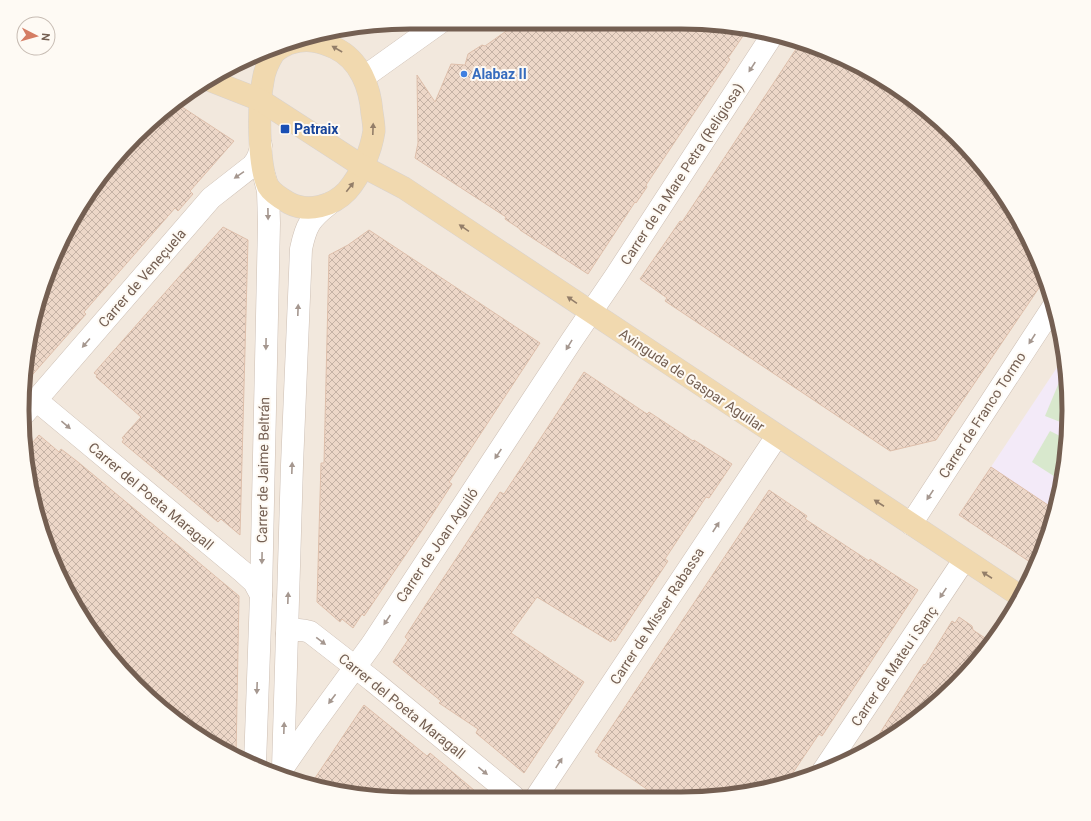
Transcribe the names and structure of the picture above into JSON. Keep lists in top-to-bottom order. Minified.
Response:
{"streets":{"main road":["Avinguda de Gaspar Aguilar"],"street":["Carrer de la Mare Petra (Religiosa)","Carrer de Veneçuela","Carrer de Franco Tormo","Carrer de Jaime Beltrán","Carrer del Poeta Maragall","Carrer de Joan Aguiló","Carrer de Misser Rabassa","Carrer de Mateu i Sanç"]},"crossings":[["Carrer de la Mare Petra (Religiosa)","Avinguda de Gaspar Aguilar"],["Carrer de la Mare Petra (Religiosa)","Carrer de Joan Aguiló"],["Carrer de Veneçuela","Carrer del Poeta Maragall"],["Avinguda de Gaspar Aguilar","Carrer de Franco Tormo"],["Avinguda de Gaspar Aguilar","Carrer de Joan Aguiló"],["Avinguda de Gaspar Aguilar","Carrer de Misser Rabassa"],["Avinguda de Gaspar Aguilar","Carrer de Mateu i Sanç"],["Carrer de Jaime Beltrán","Carrer del Poeta Maragall"],["Carrer del Poeta Maragall","Carrer de Joan Aguiló"]],"one_way":["Carrer de la Mare Petra (Religiosa)","Carrer de Veneçuela","Avinguda de Gaspar Aguilar","Carrer de Franco Tormo","Carrer del Poeta Maragall","Carrer de Joan Aguiló","Carrer de Misser Rabassa","Carrer de Mateu i Sanç"],"places":{"other":["Alabaz II"],"transit":["Patraix"]},"north":"right"}
